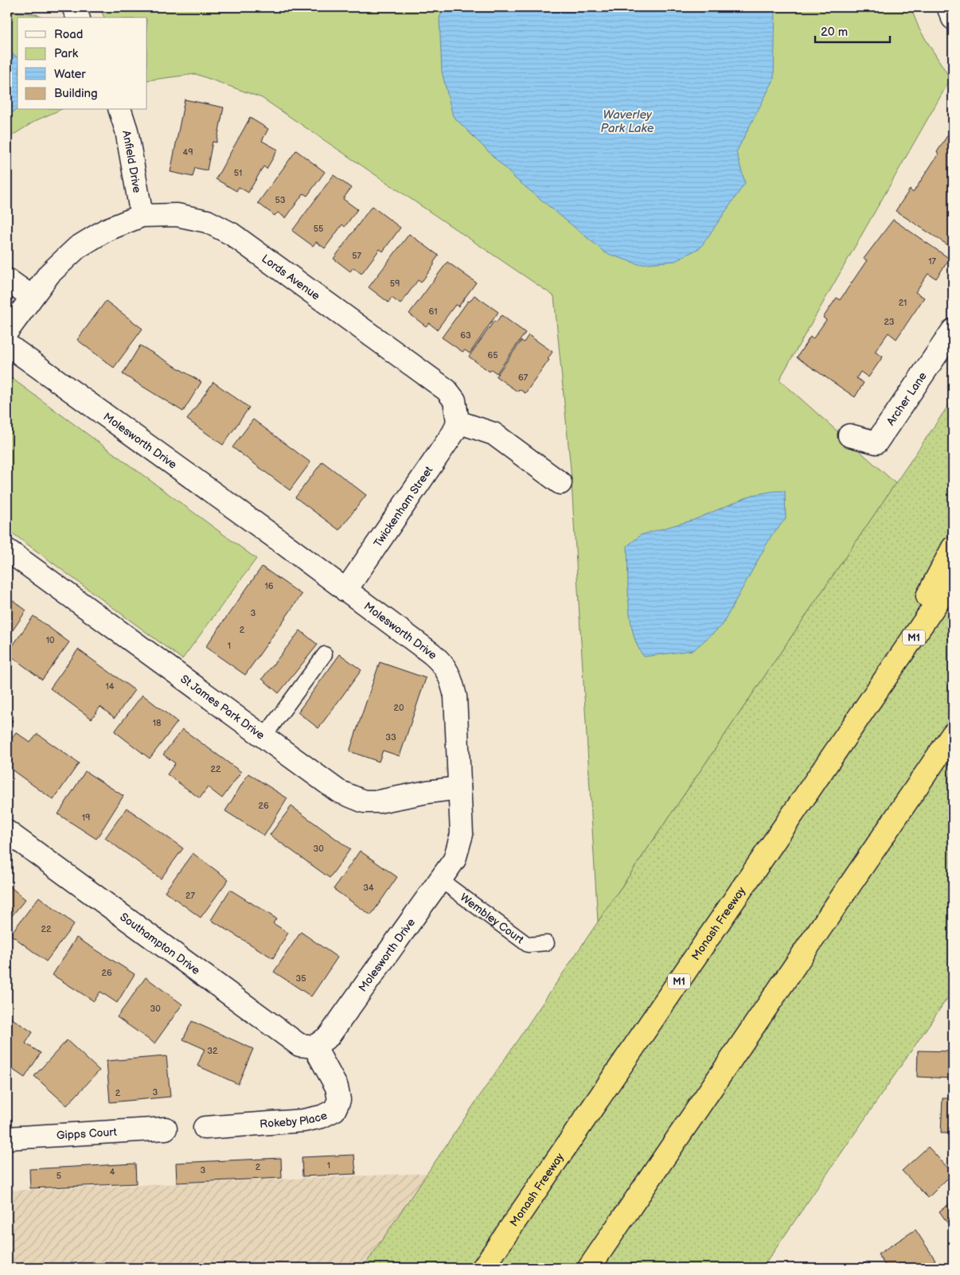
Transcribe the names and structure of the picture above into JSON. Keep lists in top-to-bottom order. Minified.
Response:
{"streets":{"highway":["M1","Monash Freeway"],"street":["Anfield Drive","Lords Avenue","Archer Lane","Molesworth Drive","Twickenham Street","St James Park Drive","Southampton Drive","Rokeby Place","Gipps Court"],"lane":["Wembley Court"]},"crossings":[["Anfield Drive","Lords Avenue"],["Lords Avenue","Twickenham Street"],["Molesworth Drive","Twickenham Street"],["Molesworth Drive","St James Park Drive"],["Molesworth Drive","Wembley Court"],["Molesworth Drive","Southampton Drive"],["Molesworth Drive","Rokeby Place"],["Southampton Drive","Rokeby Place"]],"water":["Waverley Park Lake"],"house_numbers":["49","51","53","55","57","17","59","21","61","23","63","65","67","16","3","2","10","1","14","20","18","33","22","26","19","30","34","27","22","26","35","30","32","3","2","1","2","3","4","5"],"legend":["Road","Park","Water","Building"],"scale_bar":"20 m"}
